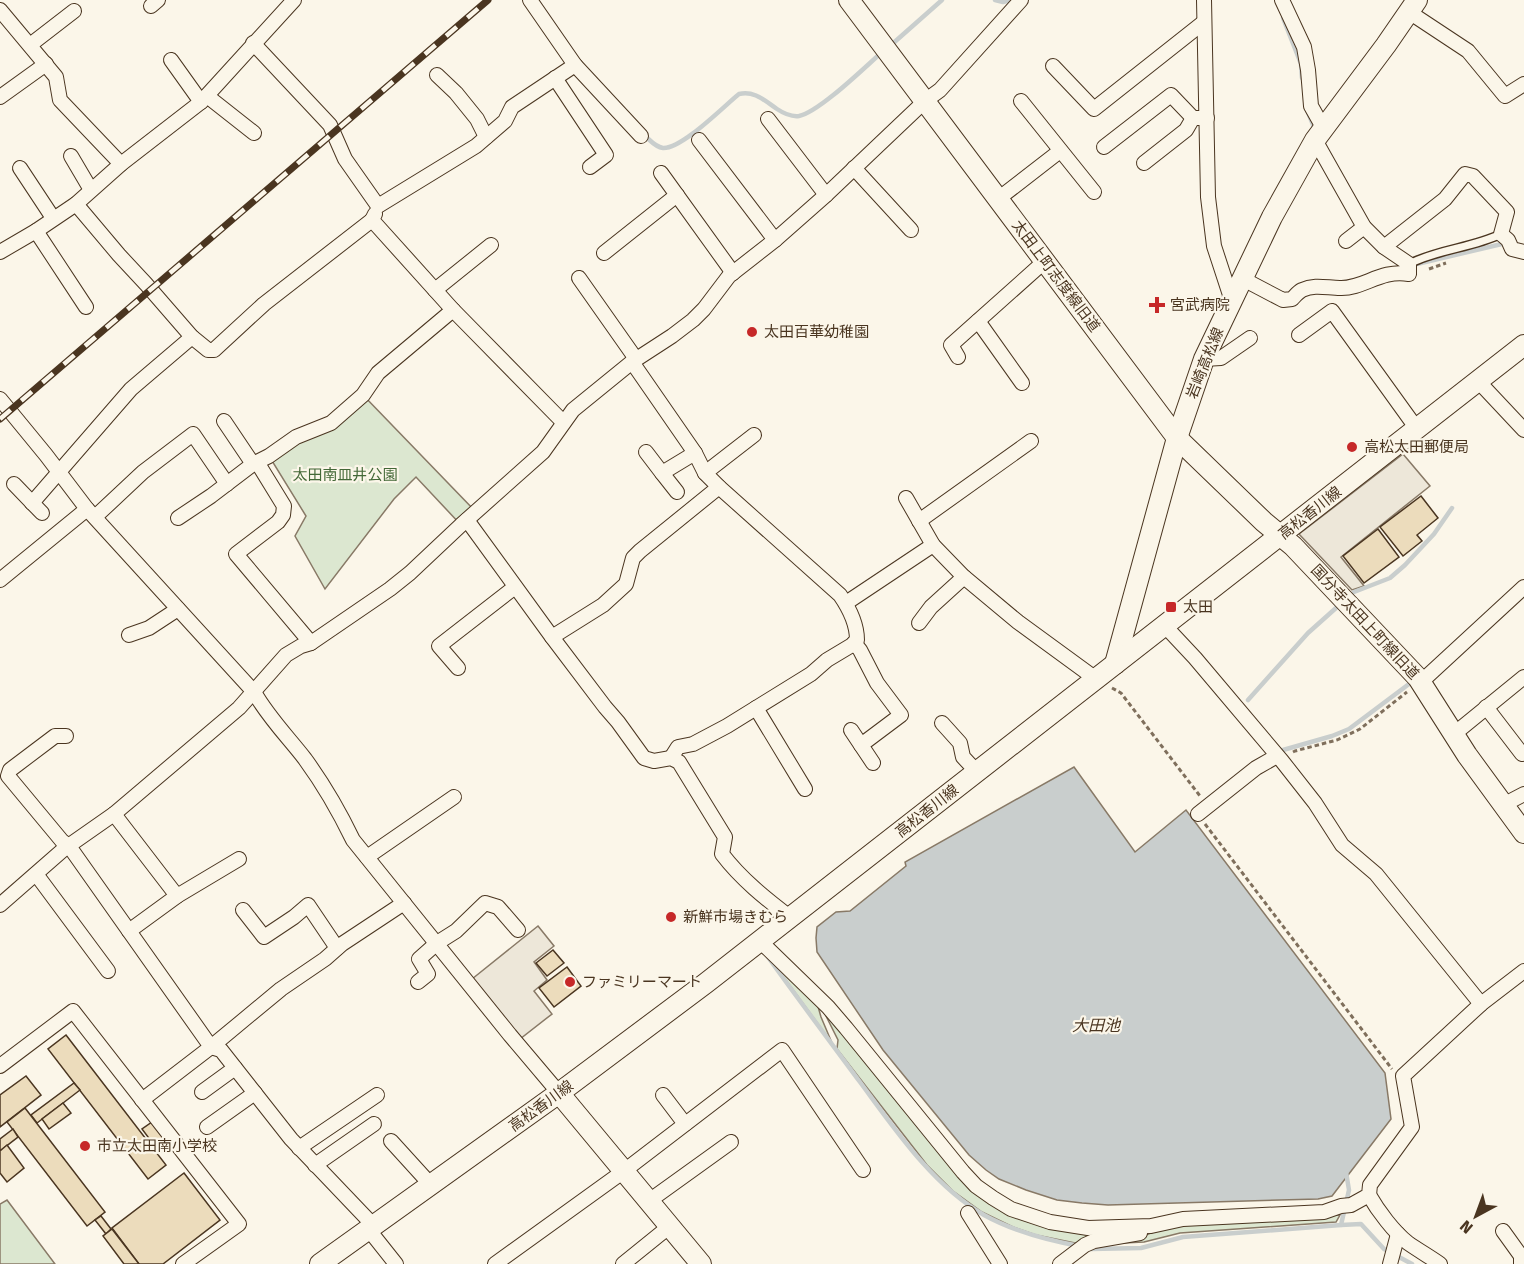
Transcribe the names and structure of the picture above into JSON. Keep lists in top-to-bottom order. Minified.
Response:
{"streets":{"main road":["太田上町志度線旧道","岩崎高松線","高松香川線","国分寺太田上町線旧道"]},"crossings":[["太田上町志度線旧道","岩崎高松線"],["太田上町志度線旧道","高松香川線"],["太田上町志度線旧道","国分寺太田上町線旧道"],["岩崎高松線","高松香川線"],["高松香川線","国分寺太田上町線旧道"]],"water":["大田池"],"parks":["太田南皿井公園"],"places":{"health":["宮武病院"],"other":["太田百華幼稚園","高松太田郵便局","新鮮市場きむら","ファミリーマート","市立太田南小学校"],"transit":["太田"]},"north":"bottom left"}
